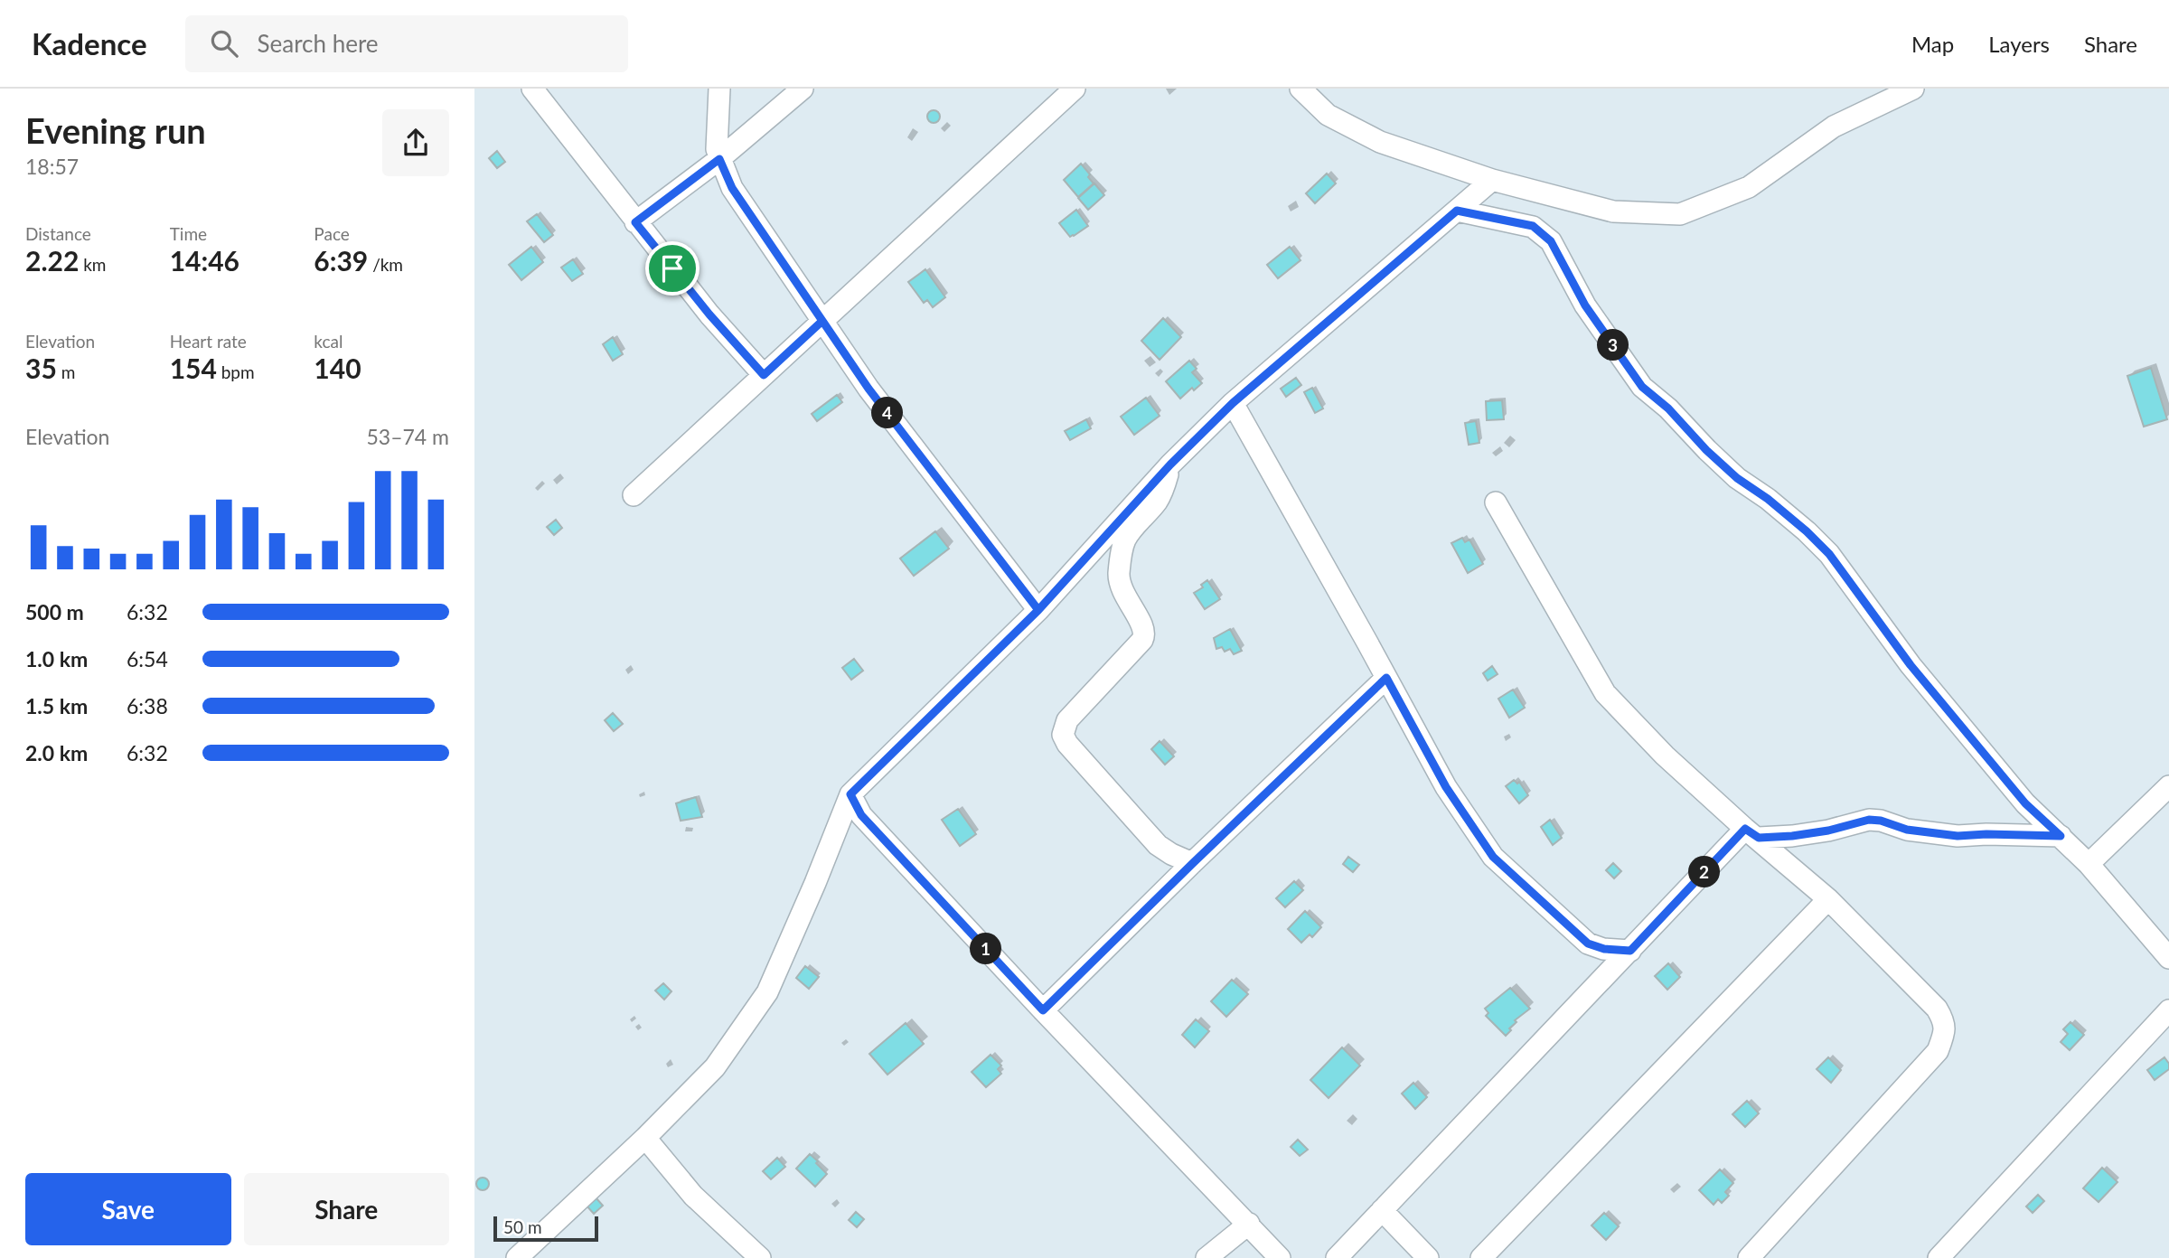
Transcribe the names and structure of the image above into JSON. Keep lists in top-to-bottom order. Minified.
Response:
{"scale_bar":"50 m","page":{"header":"Kadence","search":"Search here","nav":["Map","Layers","Share"],"heading":["Evening run","18:57"],"stats":[["Distance","2.22 km"],["Time","14:46"],["Pace","6:39 /km"],["Elevation","35 m"],["Heart rate","154 bpm"],["kcal","140"]],"pins":["3","4","2","1"],"chart":["Elevation","53–74 m"],"list":[{"name":"500 m","note":"6:32"},{"name":"1.0 km","note":"6:54"},{"name":"1.5 km","note":"6:38"},{"name":"2.0 km","note":"6:32"}],"buttons":["Save","Share"],"scale":"50 m"}}
